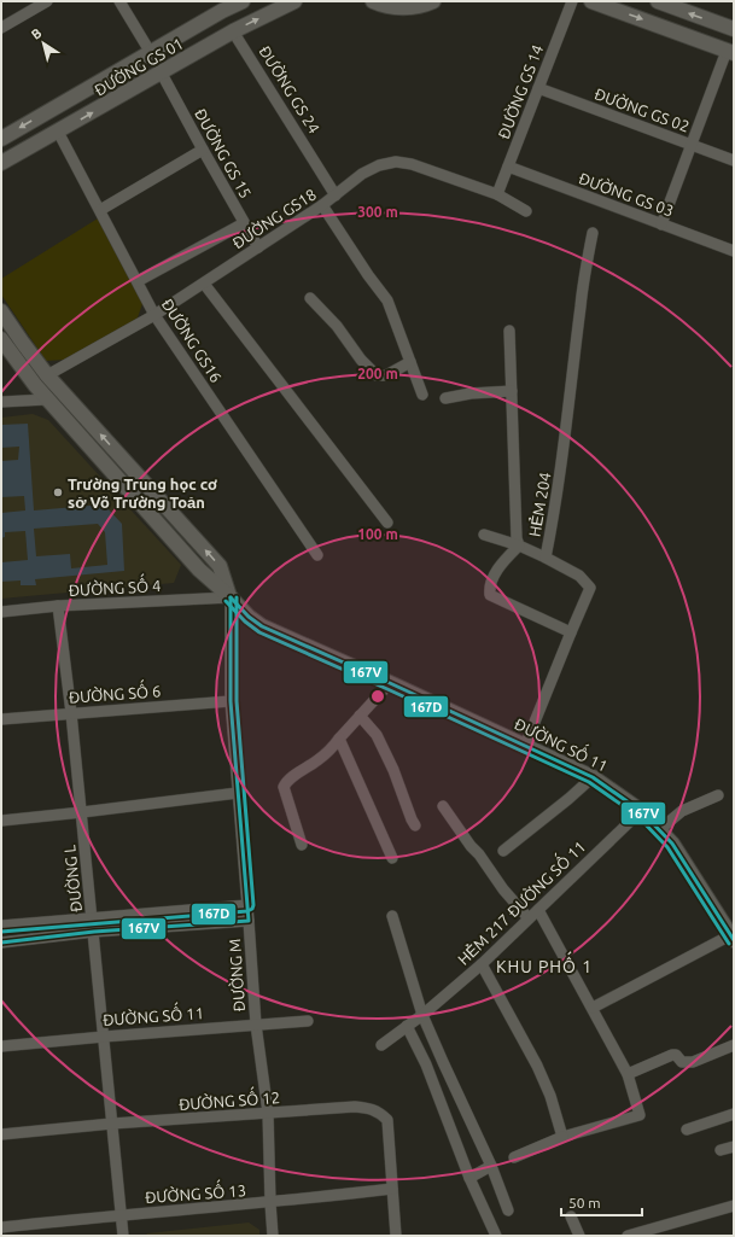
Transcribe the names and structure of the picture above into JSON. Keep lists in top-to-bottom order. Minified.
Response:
{"streets":{"main road":["ĐƯỜNG GS 01","ĐƯỜNG GS 24","ĐƯỜNG SỐ 11"],"street":["ĐƯỜNG GS 14","ĐƯỜNG GS 02","ĐƯỜNG GS 15","ĐƯỜNG GS 03","ĐƯỜNG GS18","ĐƯỜNG GS16","HẺM 204","ĐƯỜNG SỐ 4","ĐƯỜNG SỐ 6","ĐƯỜNG L","HẺM 217 ĐƯỜNG SỐ 11","ĐƯỜNG M","ĐƯỜNG SỐ 12","ĐƯỜNG SỐ 13"]},"crossings":[["ĐƯỜNG GS 01","ĐƯỜNG GS 24"],["ĐƯỜNG GS 01","ĐƯỜNG GS 15"],["ĐƯỜNG GS 01","ĐƯỜNG GS16"],["ĐƯỜNG GS 24","ĐƯỜNG GS18"],["ĐƯỜNG GS 14","ĐƯỜNG GS 02"],["ĐƯỜNG GS 14","ĐƯỜNG GS 03"],["ĐƯỜNG GS 14","ĐƯỜNG GS18"],["ĐƯỜNG GS 15","ĐƯỜNG GS18"],["ĐƯỜNG GS18","ĐƯỜNG GS16"],["HẺM 204","ĐƯỜNG SỐ 11"],["ĐƯỜNG SỐ 4","ĐƯỜNG SỐ 11"],["ĐƯỜNG SỐ 4","ĐƯỜNG L"],["ĐƯỜNG SỐ 4","ĐƯỜNG M"],["ĐƯỜNG SỐ 6","ĐƯỜNG L"],["ĐƯỜNG SỐ 6","ĐƯỜNG M"],["ĐƯỜNG SỐ 11","ĐƯỜNG L"],["ĐƯỜNG SỐ 11","HẺM 217 ĐƯỜNG SỐ 11"],["ĐƯỜNG SỐ 11","ĐƯỜNG M"],["ĐƯỜNG L","ĐƯỜNG SỐ 12"],["ĐƯỜNG L","ĐƯỜNG SỐ 13"],["ĐƯỜNG M","ĐƯỜNG SỐ 12"],["ĐƯỜNG M","ĐƯỜNG SỐ 13"],["ĐƯỜNG SỐ 12","ĐƯỜNG SỐ 13"]],"districts":["KHU PHỐ 1"],"places":["Trường Trung học cơ sở Võ Trường Toản"],"lines":["transit line 167V","transit line 167D"],"scale_bar":"50 m","north":"top left","rings":["300 m","200 m","100 m"]}
